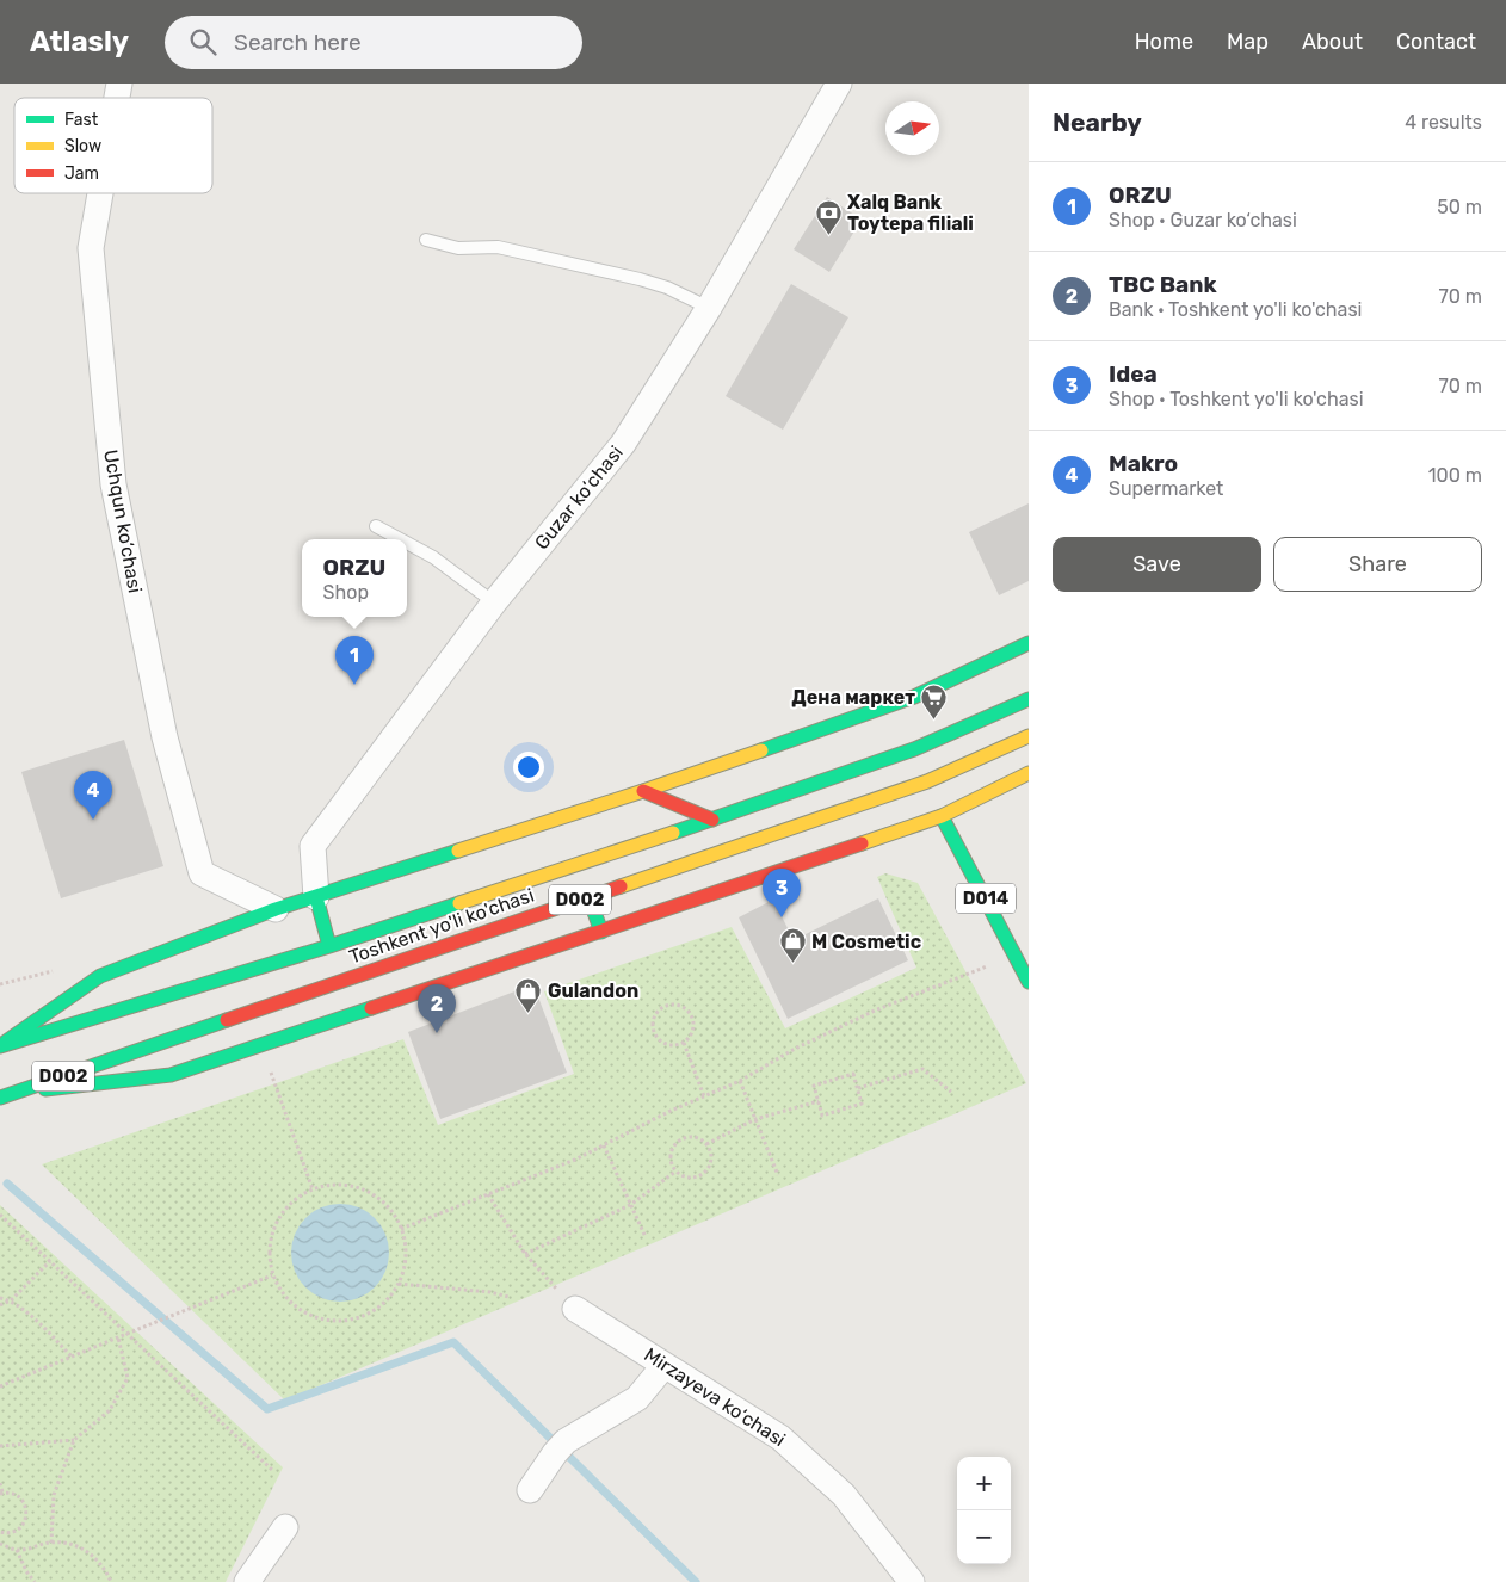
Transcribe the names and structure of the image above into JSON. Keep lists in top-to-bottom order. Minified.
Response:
{"streets":{"main road":["D014","D002","Toshkent yo'li ko'chasi"],"street":["Guzar ko‘chasi","Uchqun ko‘chasi","Mirzayeva ko‘chasi"]},"places":{"bank":["Xalq Bank Toytepa filiali"],"supermarket":["Дена маркет"],"shop":["M Cosmetic","Gulandon"]},"legend":["Fast","Slow","Jam"],"north":"right","page":{"header":"Atlasly","search":"Search here","nav":["Home","Map","About","Contact"],"heading":["Nearby","4 results"],"list":[{"mark":"1","name":"ORZU","note":"Shop · Guzar ko‘chasi","value":"50 m"},{"mark":"2","name":"TBC Bank","note":"Bank · Toshkent yo'li ko'chasi","value":"70 m"},{"mark":"3","name":"Idea","note":"Shop · Toshkent yo'li ko'chasi","value":"70 m"},{"mark":"4","name":"Makro","note":"Supermarket","value":"100 m"}],"buttons":["Save","Share"],"popup":["ORZU","Shop"],"pins":["1","4","3","2"],"map_buttons":["+","−"]}}
